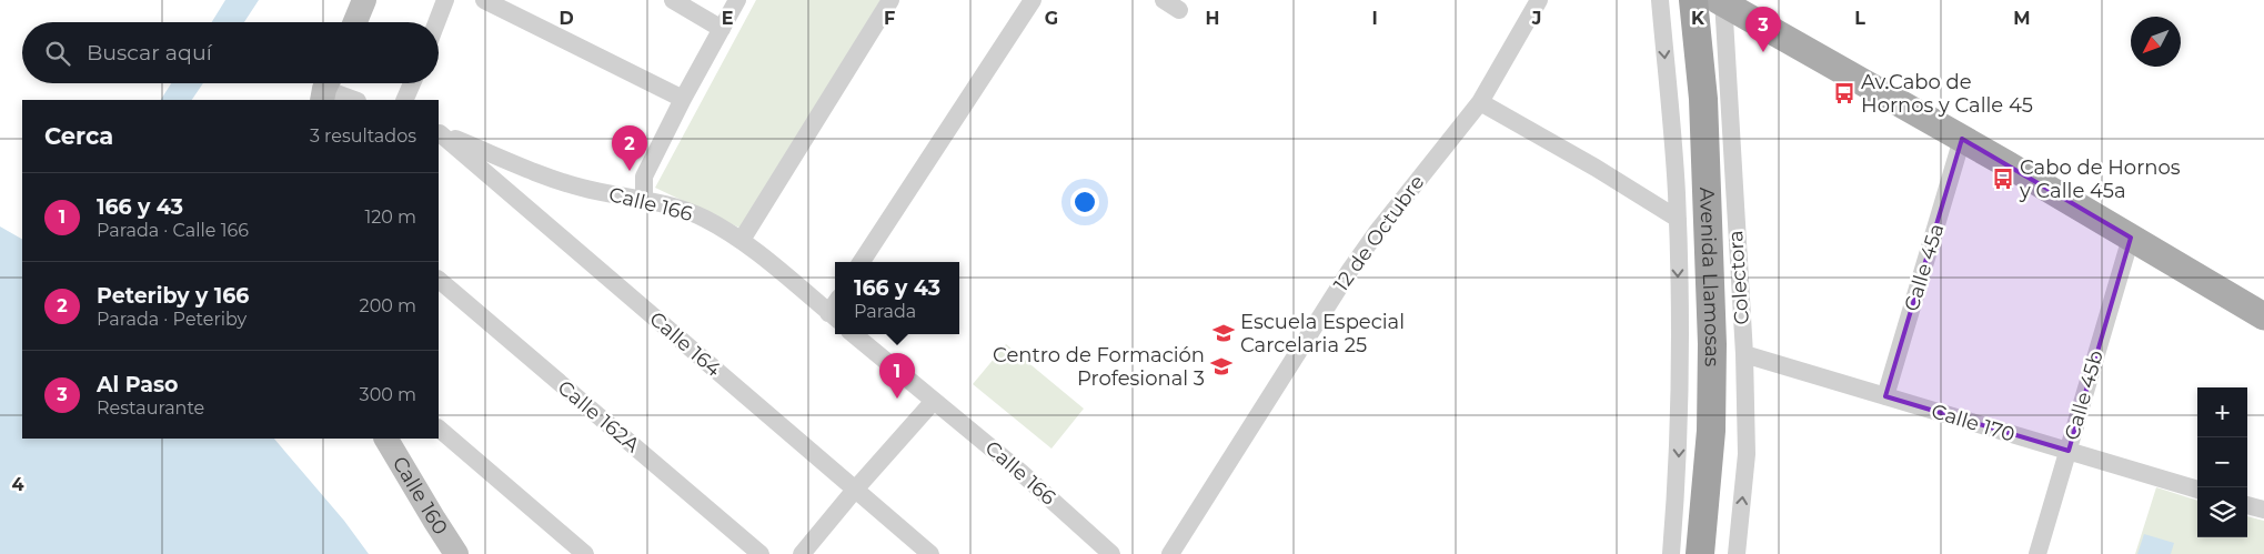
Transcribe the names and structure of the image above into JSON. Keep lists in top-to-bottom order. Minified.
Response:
{"streets":{"highway":["Avenida Llamosas"],"main road":["Calle 160"],"street":["Calle 166","12 de Octubre","Calle 45a","Colectora","Calle 164","Calle 45b","Calle 162A","Calle 170"]},"crossings":[["Calle 166","Calle 164"],["Calle 45a","Calle 170"],["Avenida Llamosas","Colectora"],["Colectora","Calle 170"],["Calle 45b","Calle 170"]],"places":{"bus stop":["Av.Cabo de Hornos y Calle 45","Cabo de Hornos y Calle 45a"],"school or university":["Escuela Especial Carcelaria 25","Centro de Formación Profesional 3"]},"north":"bottom left","page":{"pins":["3","2","1"],"search":"Buscar aquí","heading":["Cerca","3 resultados"],"list":[{"mark":"1","name":"166 y 43","note":"Parada · Calle 166","value":"120 m"},{"mark":"2","name":"Peteriby y 166","note":"Parada · Peteriby","value":"200 m"},{"mark":"3","name":"Al Paso","note":"Restaurante","value":"300 m"}],"popup":["166 y 43","Parada"],"map_buttons":["+","−"]},"grid":{"columns":["D","E","F","G","H","I","J","K","L","M"],"rows":["4"]}}
